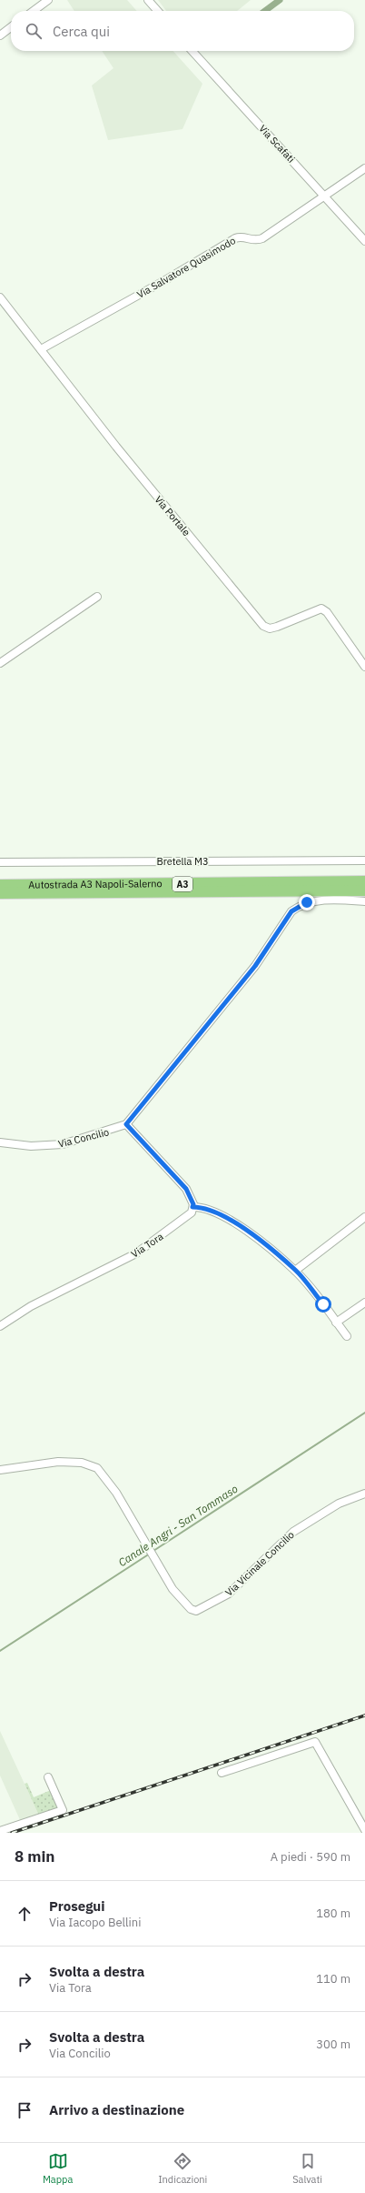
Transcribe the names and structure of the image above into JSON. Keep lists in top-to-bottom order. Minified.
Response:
{"streets":{"highway":["Autostrada A3 Napoli-Salerno","A3"],"street":["Via Scafati","Via Salvatore Quasimodo","Via Portale","Bretella M3","Via Concilio","Via Tora","Via Vicinale Concilio"]},"crossings":[["Via Scafati","Via Salvatore Quasimodo"],["Via Salvatore Quasimodo","Via Portale"],["Autostrada A3 Napoli-Salerno","A3"]],"water":["Canale Angri - San Tommaso"],"page":{"search":"Cerca qui","heading":["8 min","A piedi · 590 m"],"list":[["Prosegui","Via Iacopo Bellini","180 m"],["Svolta a destra","Via Tora","110 m"],["Svolta a destra","Via Concilio","300 m"],"Arrivo a destinazione"],"nav":["Mappa","Indicazioni","Salvati"]}}
